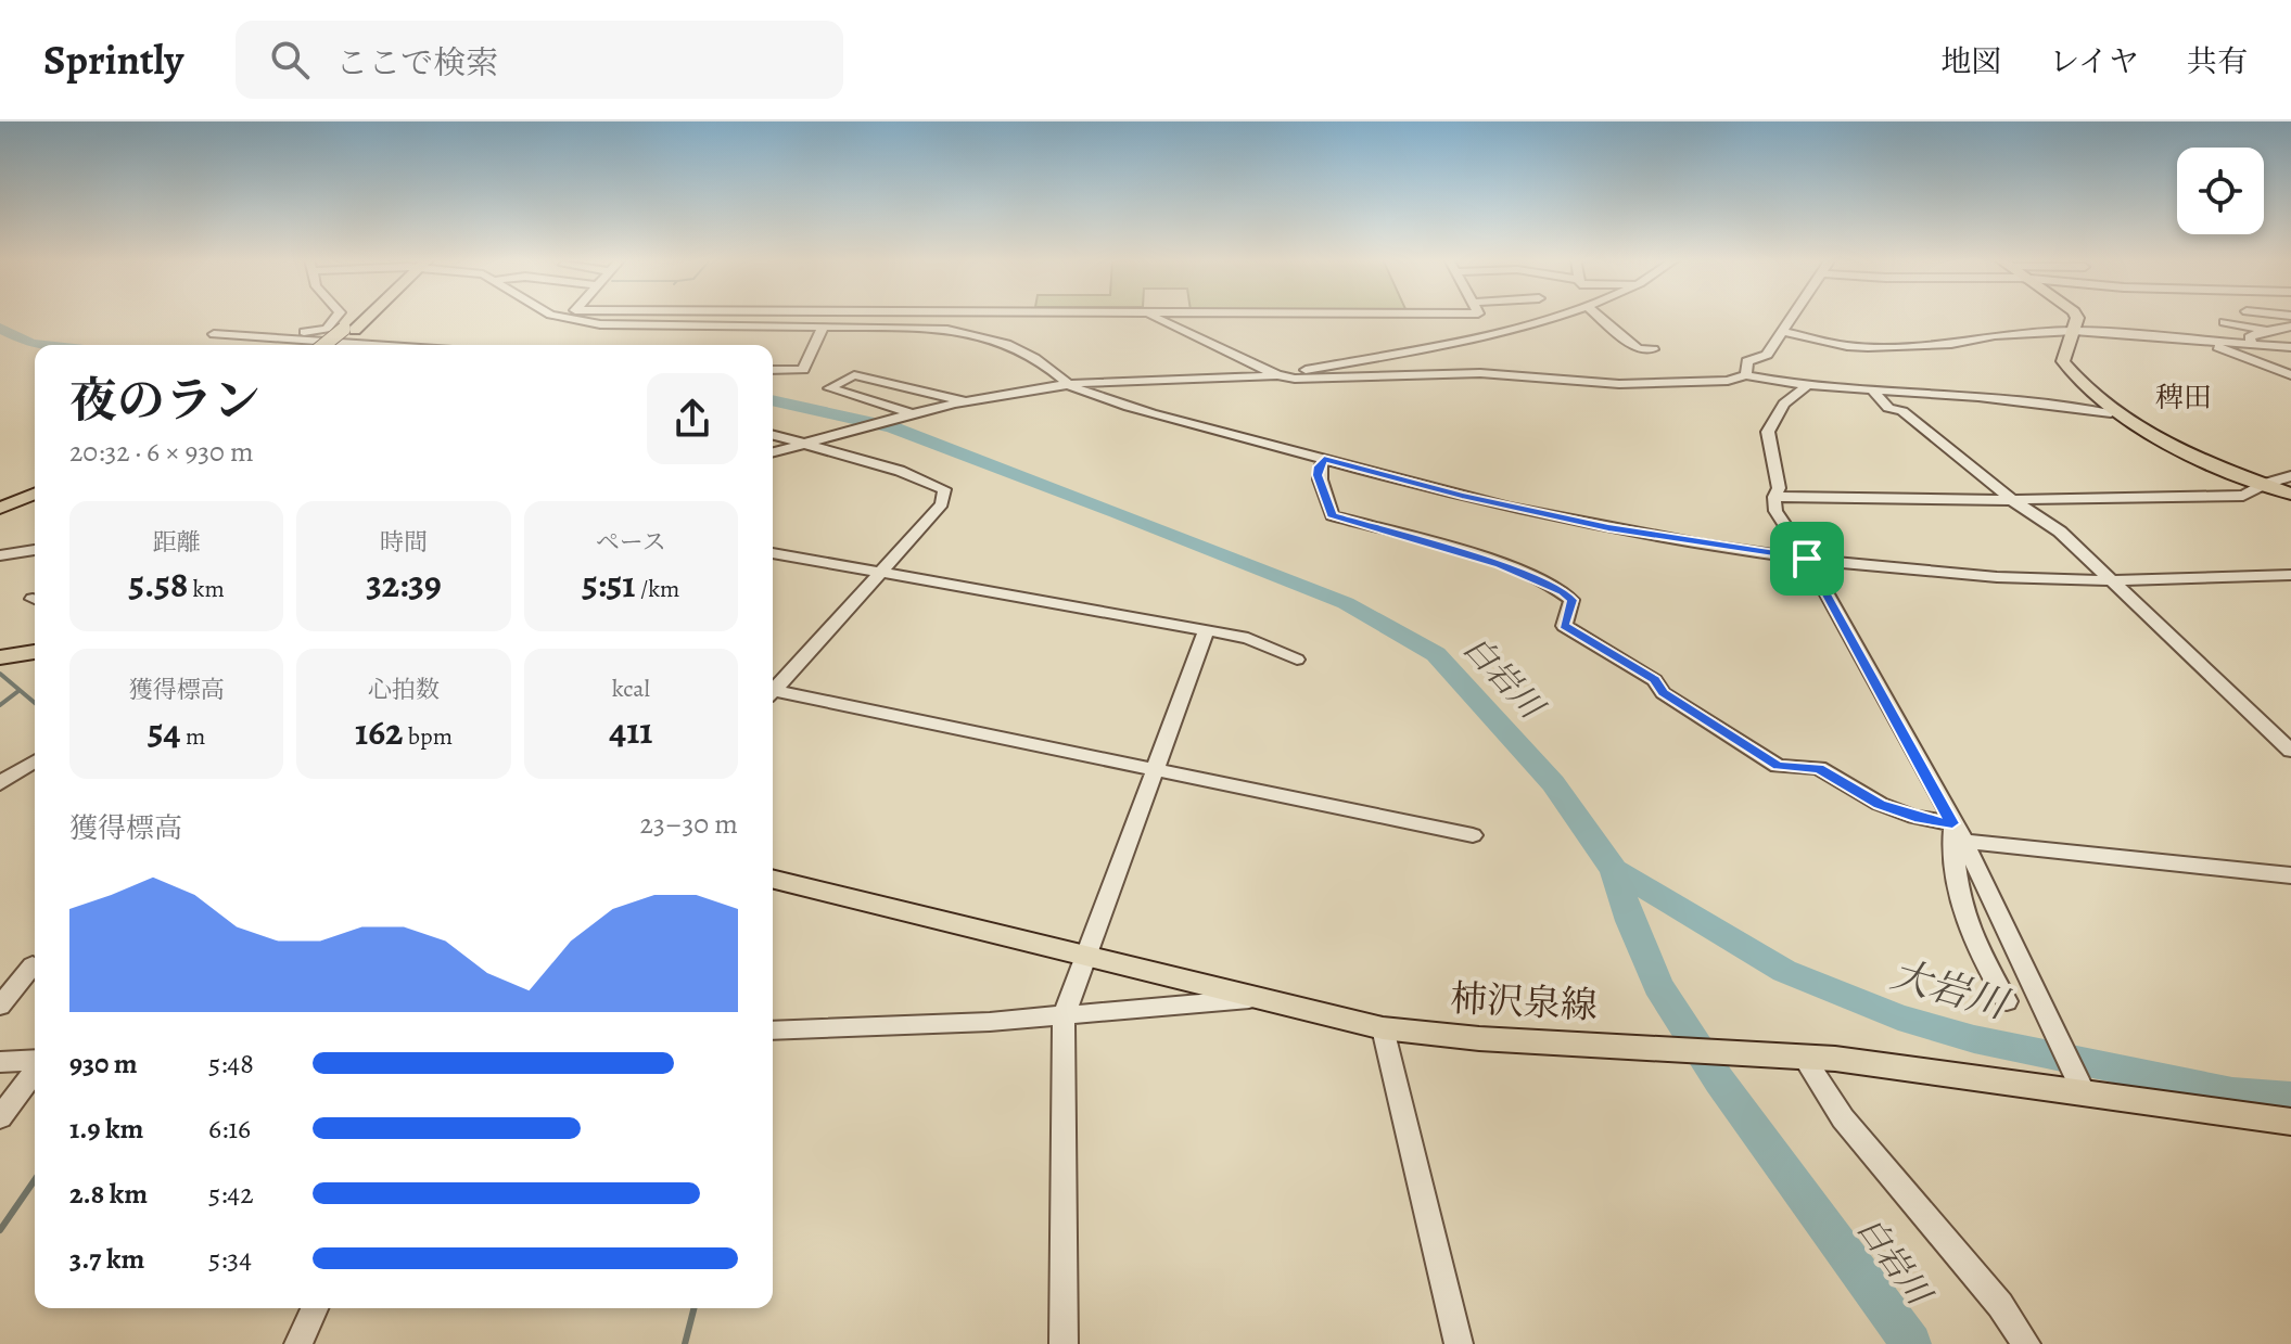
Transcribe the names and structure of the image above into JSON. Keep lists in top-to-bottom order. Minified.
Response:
{"streets":{"main road":["柿沢泉線"]},"districts":["稗田"],"water":["白岩川","大岩川"],"page":{"header":"Sprintly","search":"ここで検索","nav":["地図","レイヤ","共有"],"heading":["夜のラン","20:32 · 6 × 930 m"],"stats":[["距離","5.58 km"],["時間","32:39"],["ペース","5:51 /km"],["獲得標高","54 m"],["心拍数","162 bpm"],["kcal","411"]],"chart":["獲得標高","23–30 m"],"list":[{"name":"930 m","note":"5:48"},{"name":"1.9 km","note":"6:16"},{"name":"2.8 km","note":"5:42"},{"name":"3.7 km","note":"5:34"}]}}
